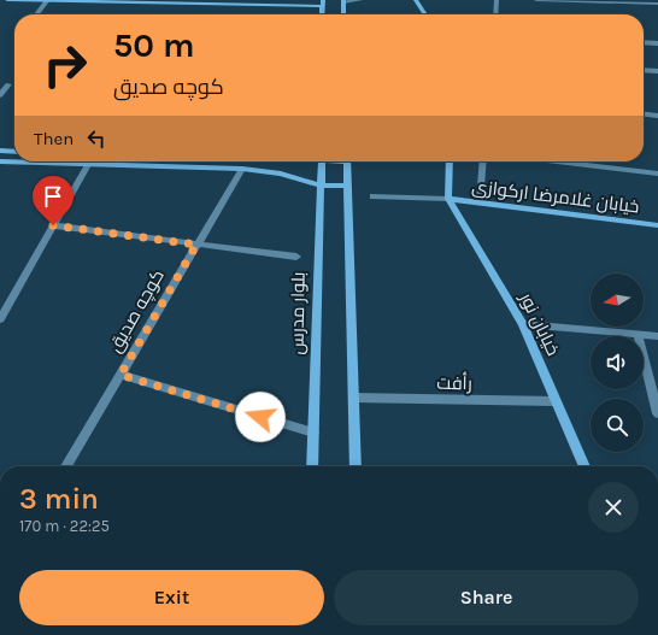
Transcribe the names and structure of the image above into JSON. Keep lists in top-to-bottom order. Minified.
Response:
{"streets":{"street":["خیابان غلامرضا ارکوازی","کوچه صدیق","بلوار مدرس","خیابان نور","رأفت"]},"crossings":[["خیابان غلامرضا ارکوازی","خیابان نور"],["خیابان نور","رأفت"]],"north":"left","page":{"turn":["50 m","کوچه صدیق"],"then":"Then","heading":["3 min","170 m · 22:25"],"buttons":["Exit","Share"]}}
